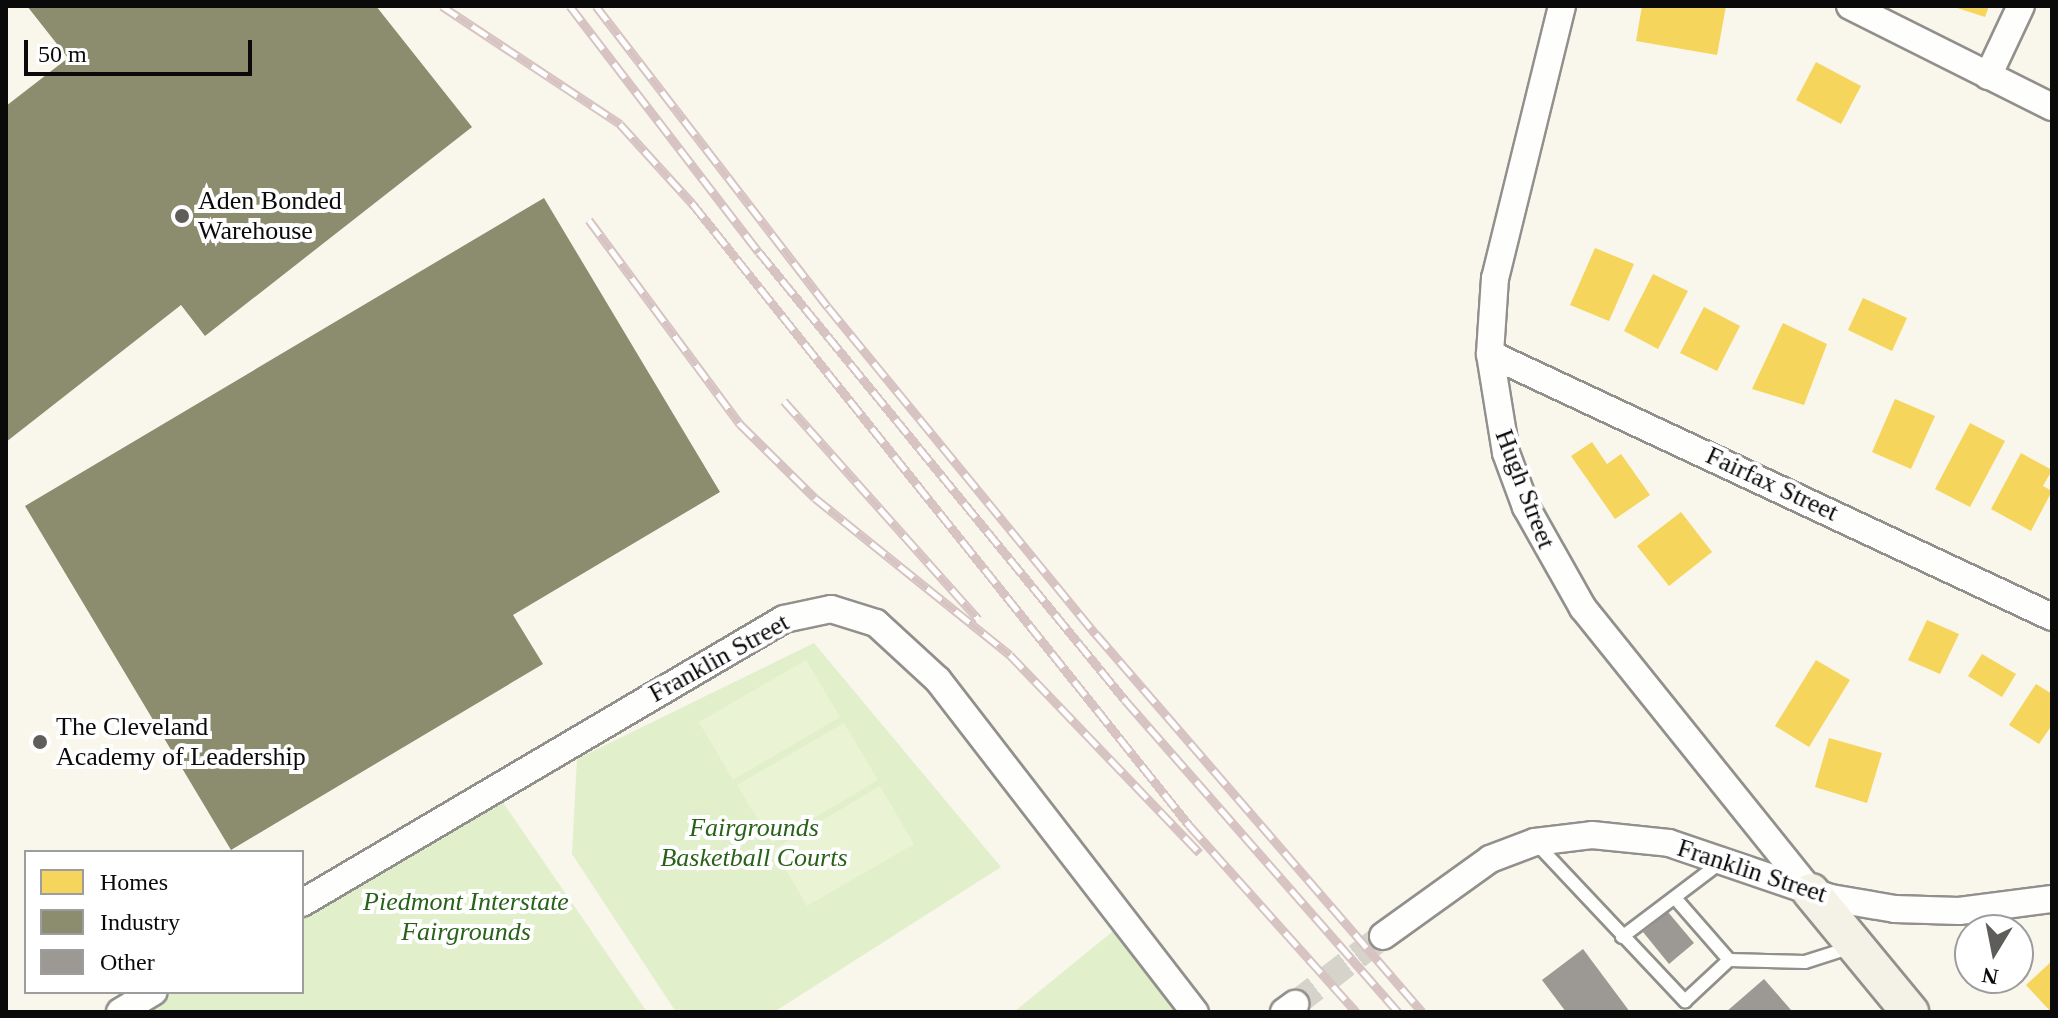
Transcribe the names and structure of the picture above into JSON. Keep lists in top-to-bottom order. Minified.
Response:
{"streets":{"street":["Fairfax Street","Hugh Street","Franklin Street"]},"crossings":[["Fairfax Street","Hugh Street"],["Hugh Street","Franklin Street"]],"parks":["Fairgrounds Basketball Courts","Piedmont Interstate Fairgrounds"],"places":["Aden Bonded Warehouse","The Cleveland Academy of Leadership"],"legend":["Homes","Industry","Other"],"scale_bar":"50 m","north":"bottom"}
